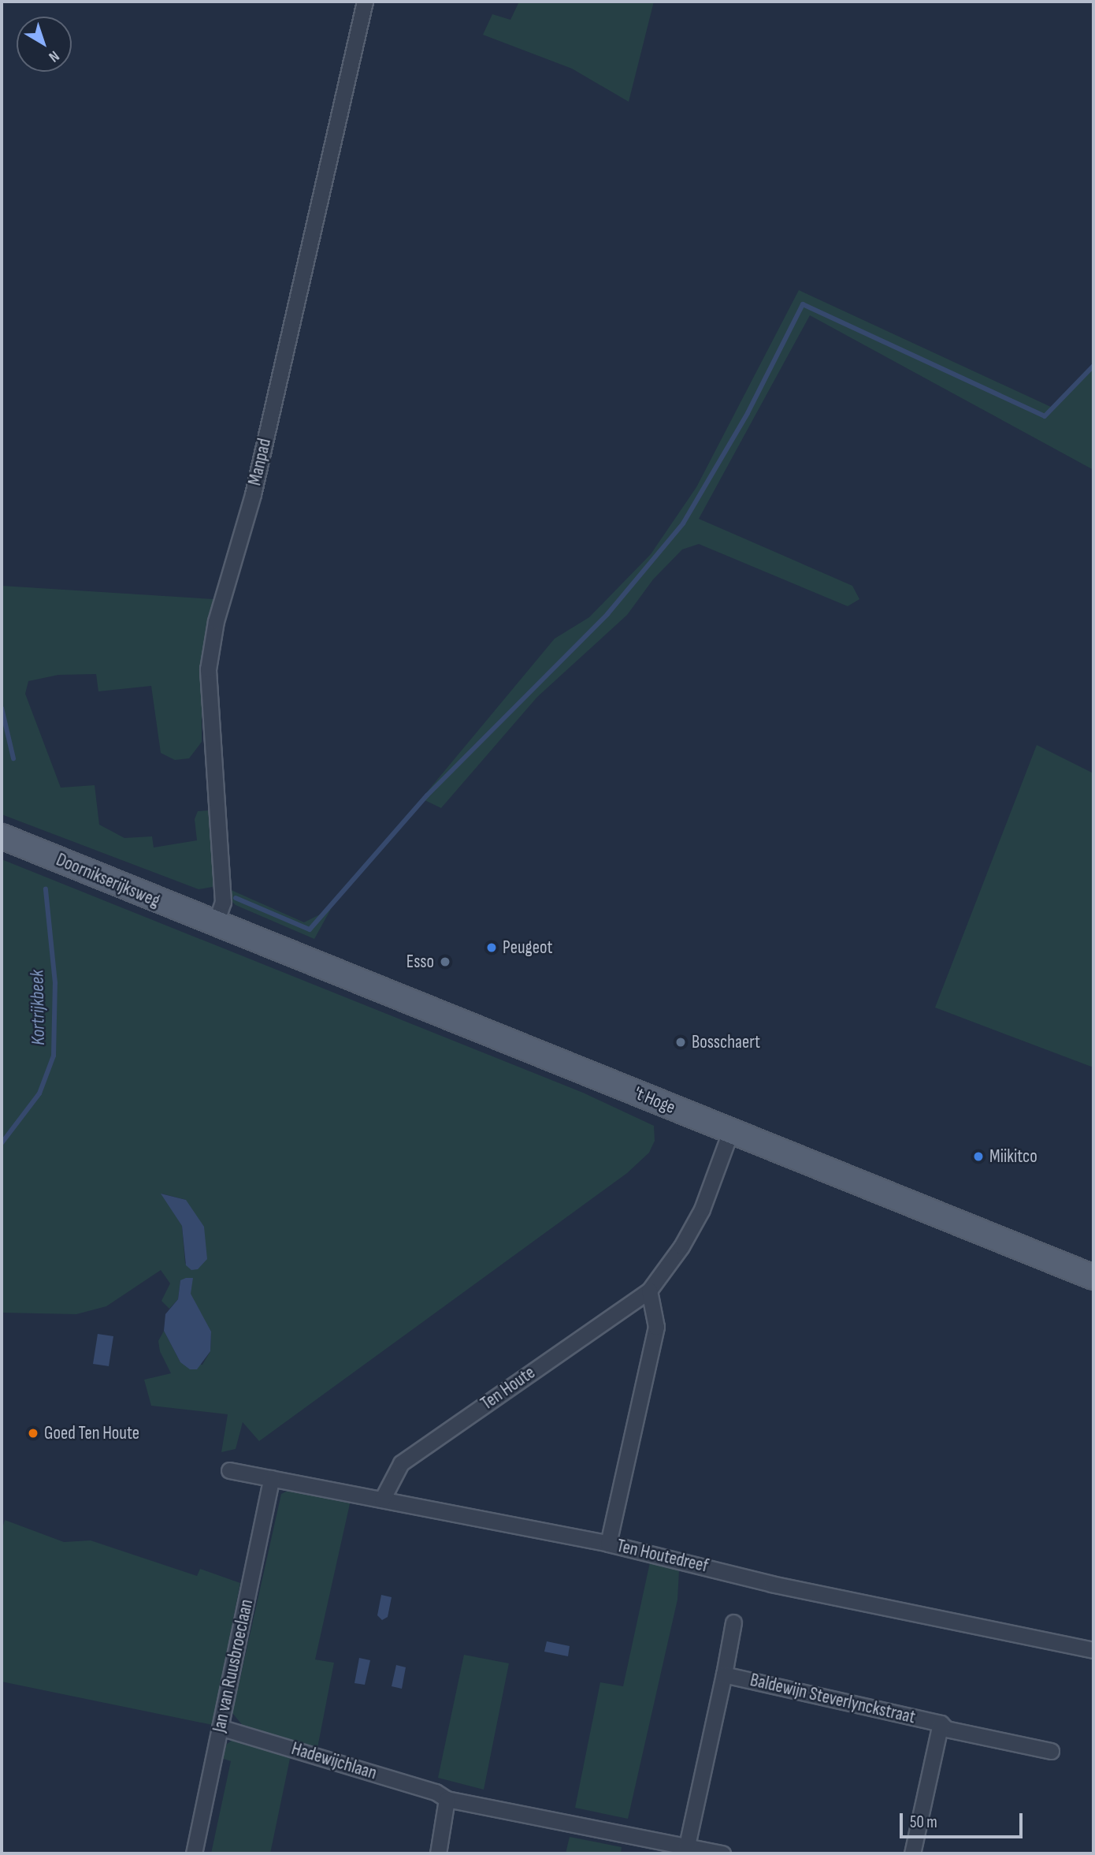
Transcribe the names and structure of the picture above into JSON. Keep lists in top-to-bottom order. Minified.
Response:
{"streets":{"main road":["Doornikserijksweg","'t Hoge"],"street":["Manpad","Ten Houte","Ten Houtedreef","Jan van Ruusbroeclaan","Baldewijn Steverlynckstraat","Hadewijchlaan"]},"crossings":[["Manpad","Doornikserijksweg"],["Manpad","'t Hoge"],["Doornikserijksweg","'t Hoge"],["'t Hoge","Ten Houte"],["Ten Houte","Ten Houtedreef"],["Ten Houtedreef","Jan van Ruusbroeclaan"],["Jan van Ruusbroeclaan","Hadewijchlaan"],["Baldewijn Steverlynckstraat","Hadewijchlaan"]],"water":["Kortrijkbeek"],"places":["Peugeot","Esso","Bosschaert","Miikitco","Goed Ten Houte"],"scale_bar":"50 m","north":"bottom right"}
